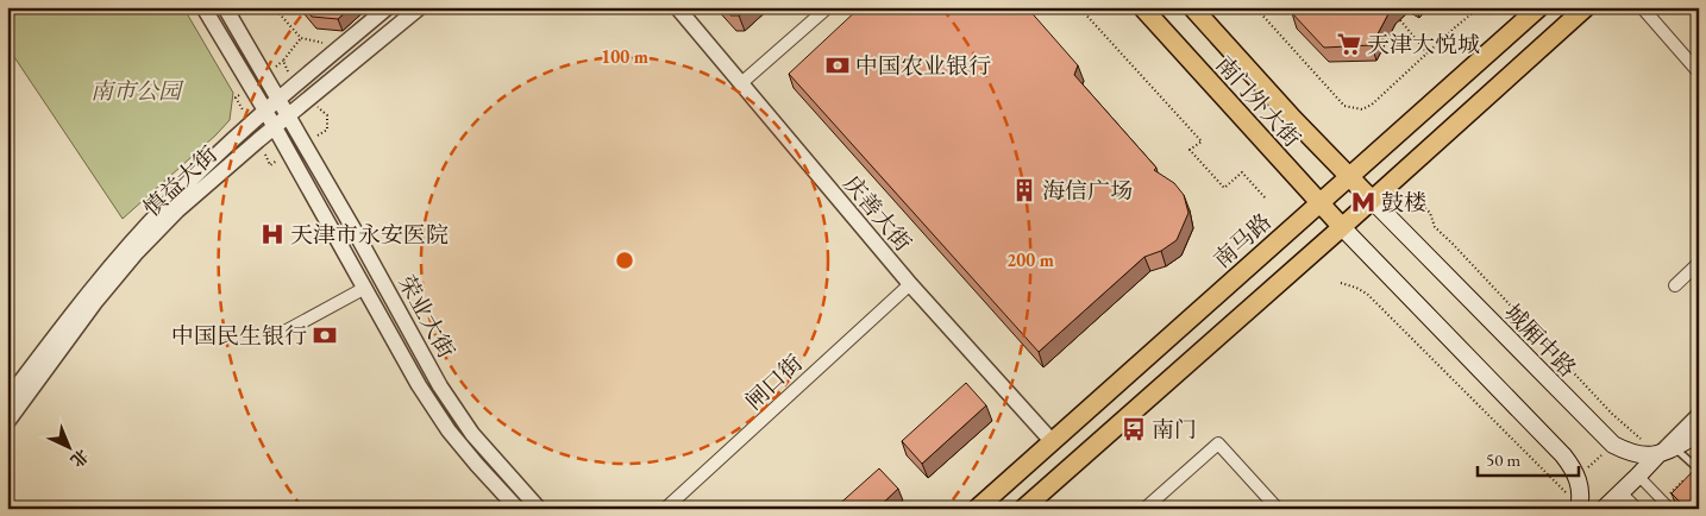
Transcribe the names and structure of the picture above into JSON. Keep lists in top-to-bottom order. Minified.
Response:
{"streets":{"main road":["南门外大街","南马路","城厢中路"],"street":["慎益大街","庆善大街","荣业大街","闸口街"]},"crossings":[["南门外大街","南马路"],["南门外大街","城厢中路"],["慎益大街","荣业大街"],["庆善大街","南马路"],["庆善大街","闸口街"]],"parks":["南市公园"],"places":{"supermarket":["天津大悦城"],"bank":["中国农业银行","中国民生银行"],"building":["海信广场"],"metro station":["鼓楼"],"hospital":["天津市永安医院"],"bus stop":["南门"]},"scale_bar":"50 m","north":"bottom right","rings":["100 m","200 m"]}
